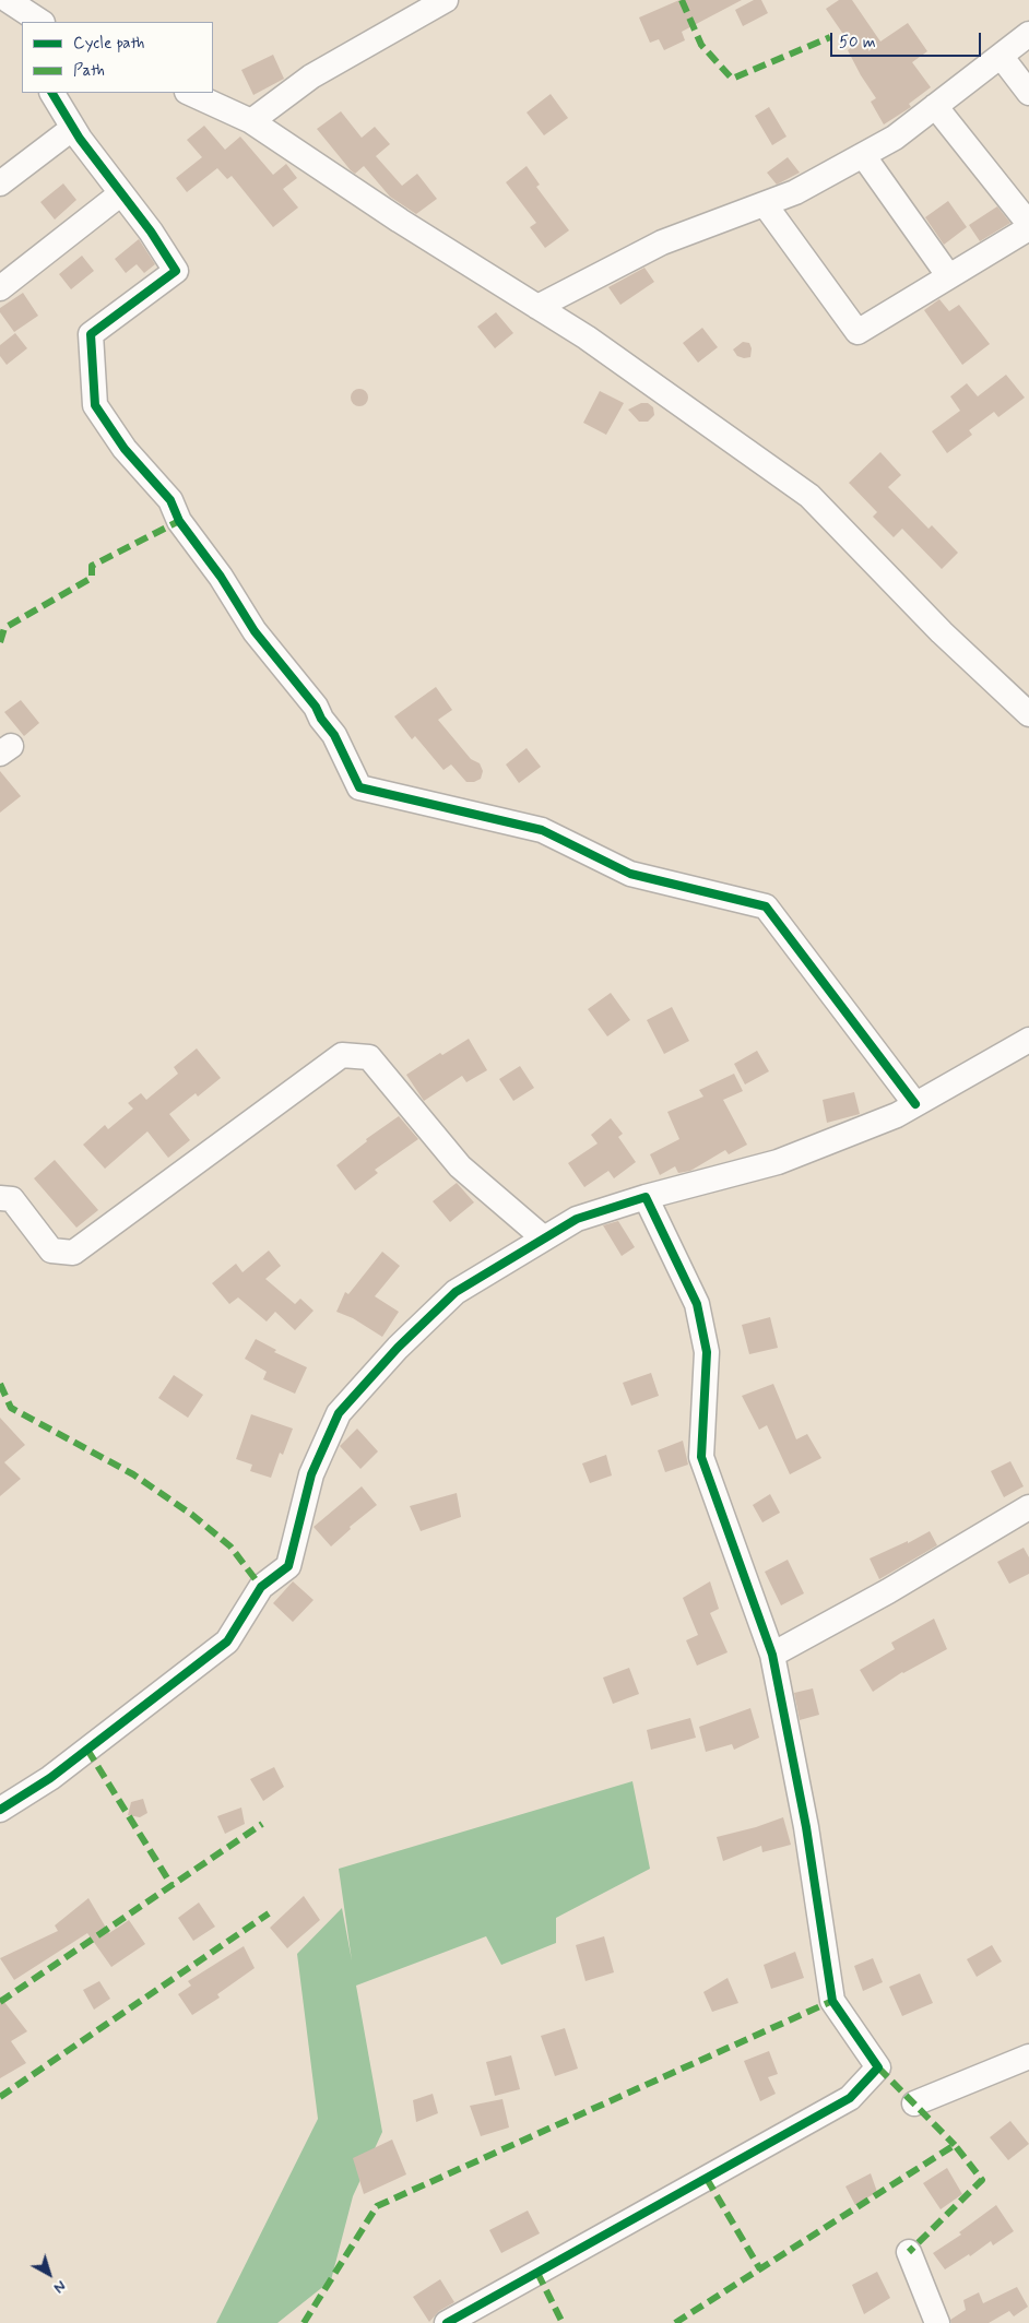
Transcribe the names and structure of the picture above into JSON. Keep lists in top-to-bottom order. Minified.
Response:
{"legend":["Cycle path","Path"],"scale_bar":"50 m","north":"bottom right"}
